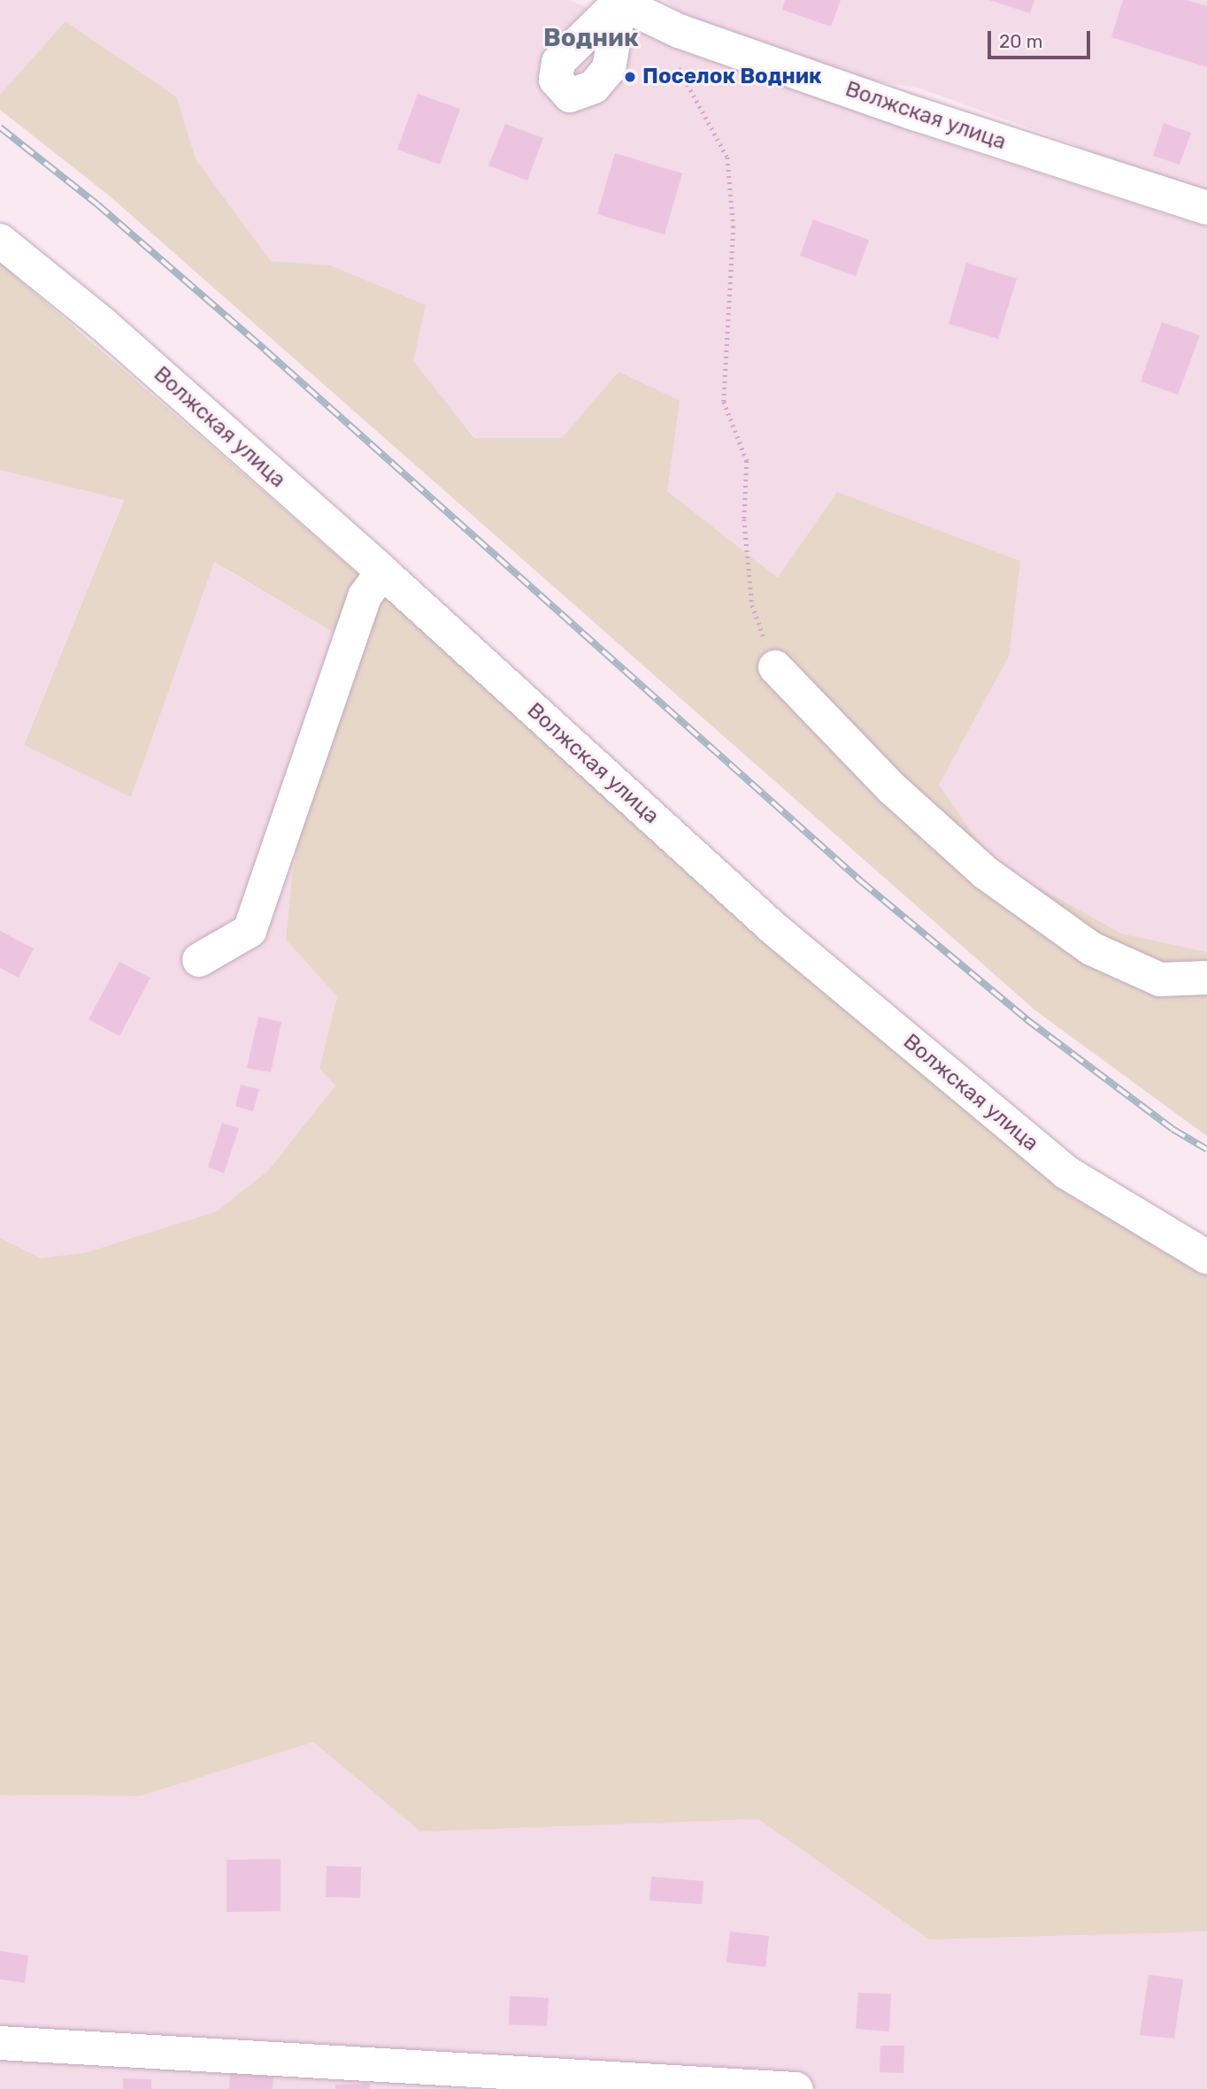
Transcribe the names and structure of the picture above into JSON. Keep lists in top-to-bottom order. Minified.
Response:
{"streets":{"street":["Волжская улица"]},"districts":["Водник"],"places":["Поселок Водник"],"scale_bar":"20 m"}
